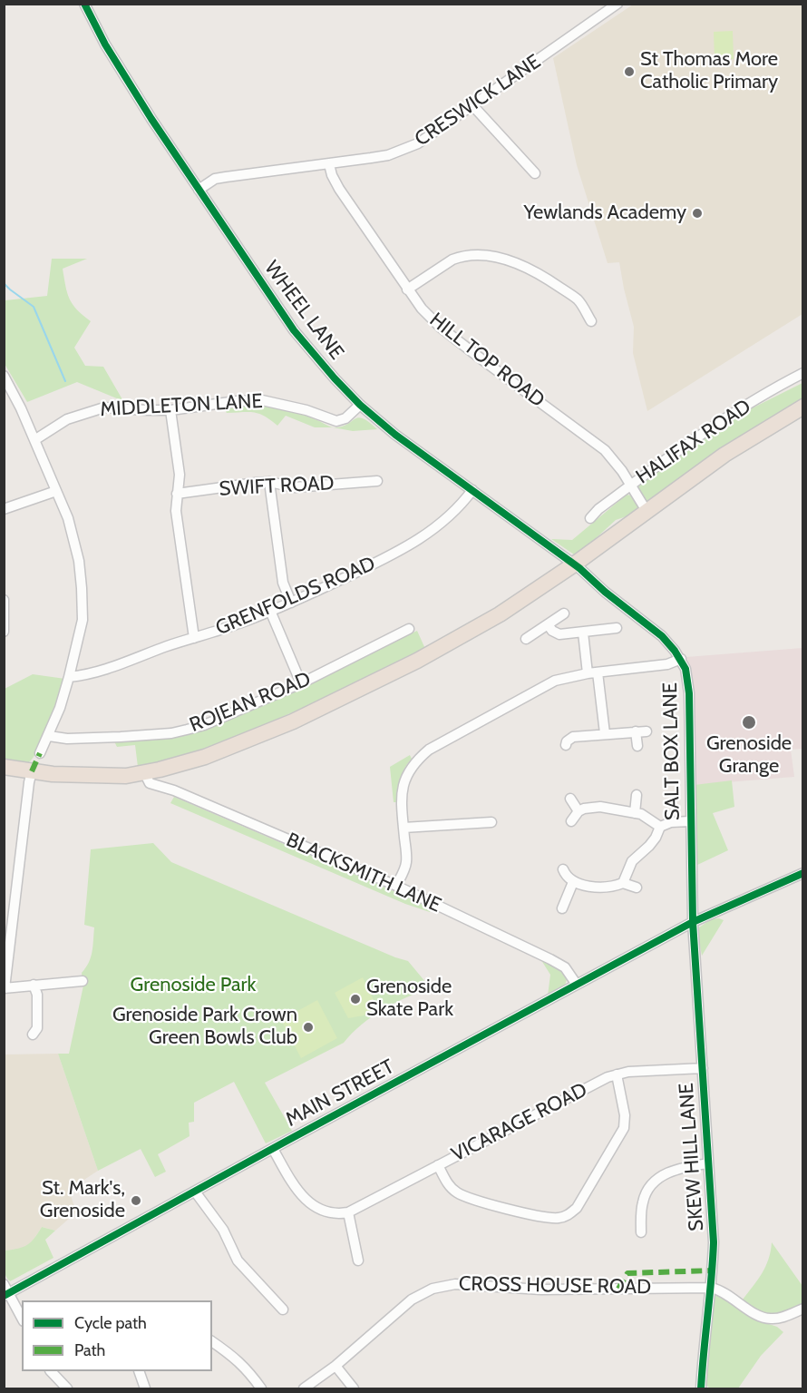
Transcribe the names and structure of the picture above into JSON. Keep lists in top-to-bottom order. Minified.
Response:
{"streets":{"street":["CRESWICK LANE","WHEEL LANE","HILL TOP ROAD","MIDDLETON LANE","HALIFAX ROAD","SWIFT ROAD","GRENFOLDS ROAD","ROJEAN ROAD","SALT BOX LANE","BLACKSMITH LANE","MAIN STREET","VICARAGE ROAD","SKEW HILL LANE","CROSS HOUSE ROAD"]},"crossings":[["CRESWICK LANE","WHEEL LANE"],["CRESWICK LANE","HILL TOP ROAD"],["WHEEL LANE","MIDDLETON LANE"],["WHEEL LANE","GRENFOLDS ROAD"],["WHEEL LANE","SALT BOX LANE"],["HILL TOP ROAD","HALIFAX ROAD"],["SALT BOX LANE","MAIN STREET"],["SALT BOX LANE","SKEW HILL LANE"],["BLACKSMITH LANE","MAIN STREET"],["MAIN STREET","SKEW HILL LANE"],["VICARAGE ROAD","SKEW HILL LANE"],["SKEW HILL LANE","CROSS HOUSE ROAD"]],"parks":["Grenoside Park"],"places":["St Thomas More Catholic Primary","Yewlands Academy","Grenoside Grange","Grenoside Skate Park","Grenoside Park Crown Green Bowls Club","St. Mark's, Grenoside"],"legend":["Cycle path","Path"]}
